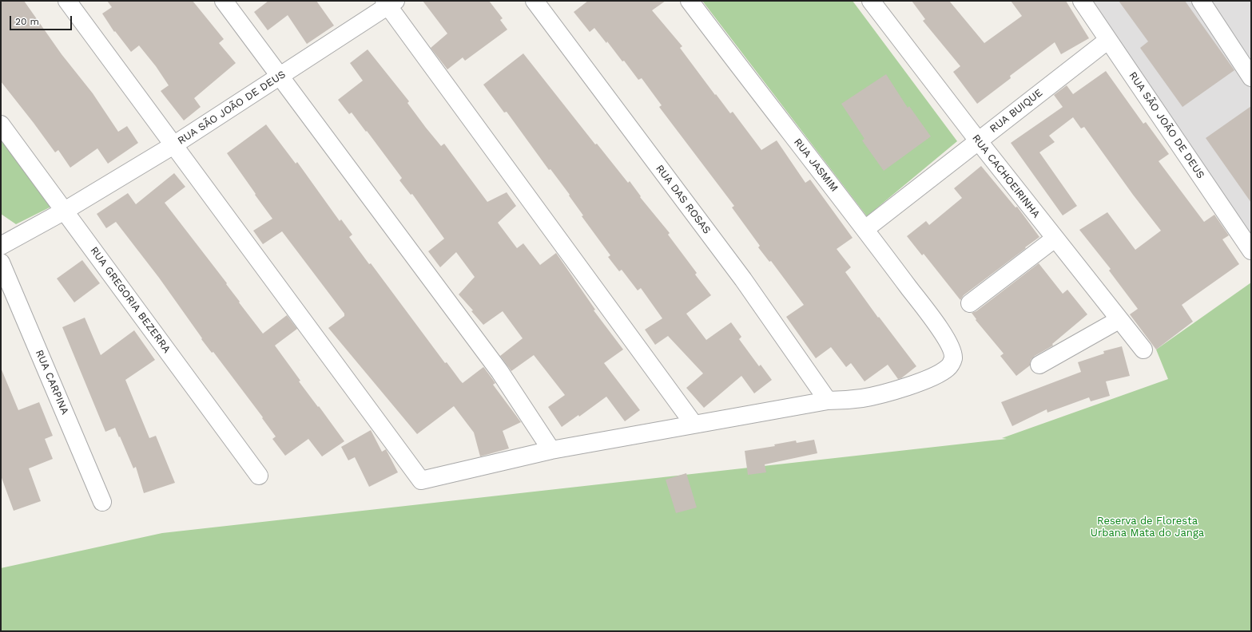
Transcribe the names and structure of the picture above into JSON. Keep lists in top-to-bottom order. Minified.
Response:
{"streets":{"street":["RUA SÃO JOÃO DE DEUS","RUA BUIQUE","RUA JASMIM","RUA CACHOEIRINHA","RUA DAS ROSAS","RUA GREGORIA BEZERRA","RUA CARPINA"]},"crossings":[["RUA SÃO JOÃO DE DEUS","RUA BUIQUE"],["RUA SÃO JOÃO DE DEUS","RUA JASMIM"],["RUA SÃO JOÃO DE DEUS","RUA GREGORIA BEZERRA"],["RUA BUIQUE","RUA JASMIM"],["RUA BUIQUE","RUA CACHOEIRINHA"],["RUA JASMIM","RUA DAS ROSAS"]],"parks":["Reserva de Floresta Urbana Mata do Janga"],"scale_bar":"20 m"}
